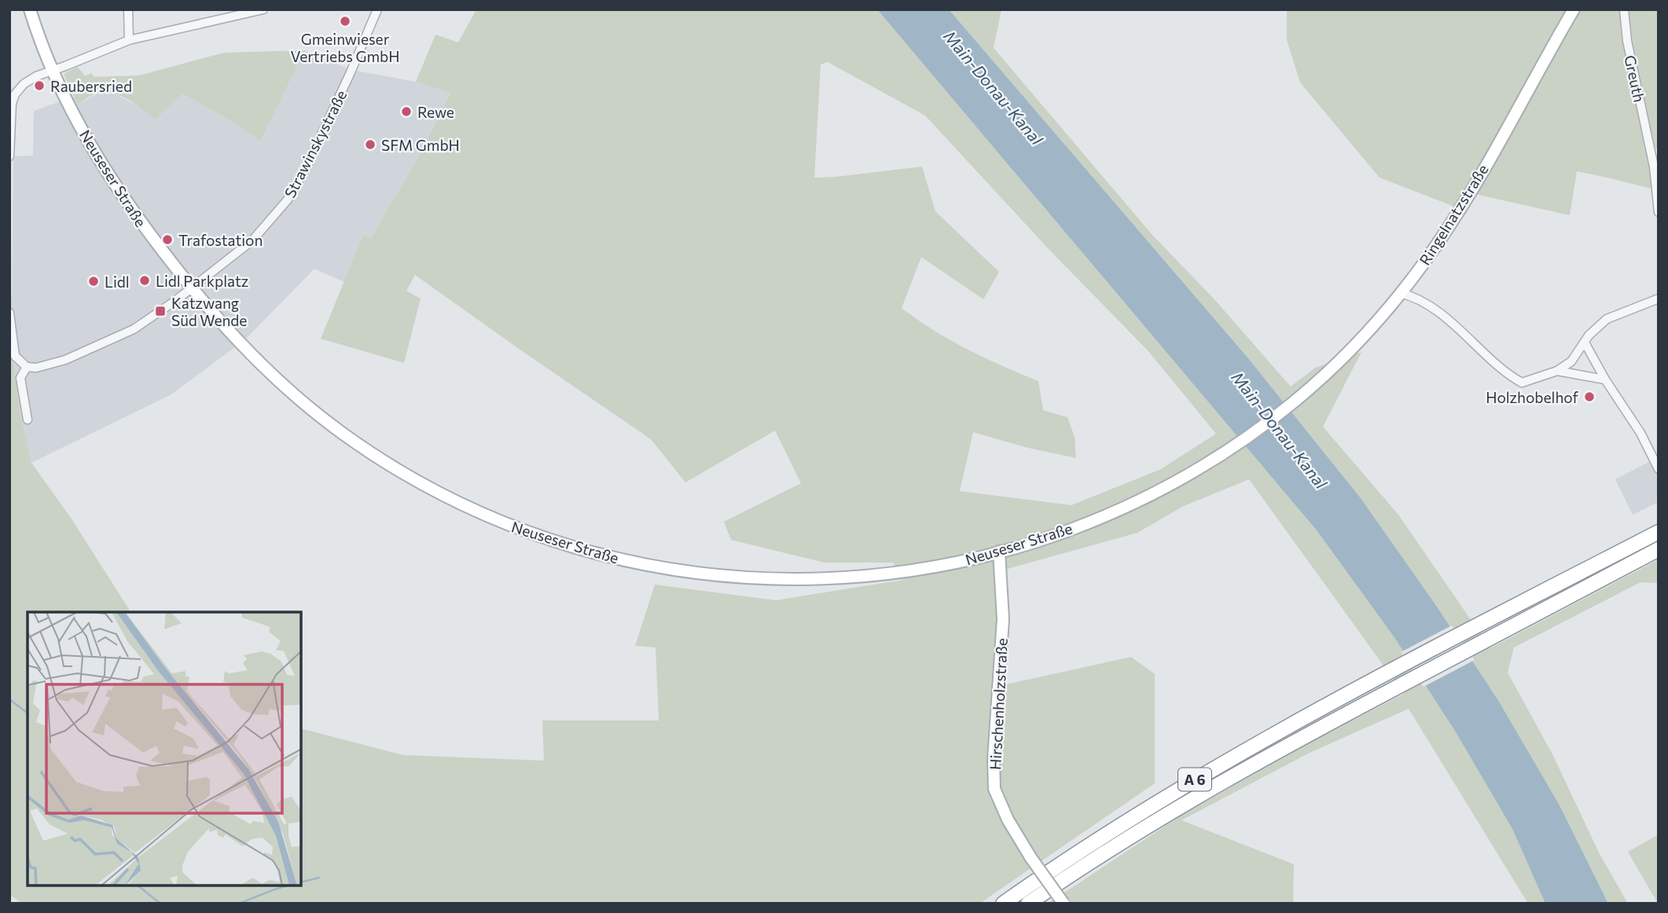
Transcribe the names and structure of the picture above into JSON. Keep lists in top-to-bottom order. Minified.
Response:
{"streets":{"highway":["A 6"],"main road":["Neuseser Straße","Ringelnatzstraße","Hirschenholzstraße"],"street":["Greuth","Strawinskystraße"]},"crossings":[["Strawinskystraße","Neuseser Straße"],["Neuseser Straße","Ringelnatzstraße"],["Neuseser Straße","Hirschenholzstraße"]],"water":["Main-Donau-Kanal"],"places":{"other":["Gmeinwieser Vertriebs GmbH","Raubersried","Rewe","SFM GmbH","Trafostation","Lidl Parkplatz","Lidl","Holzhobelhof"],"transit":["Katzwang Süd Wende"]}}
